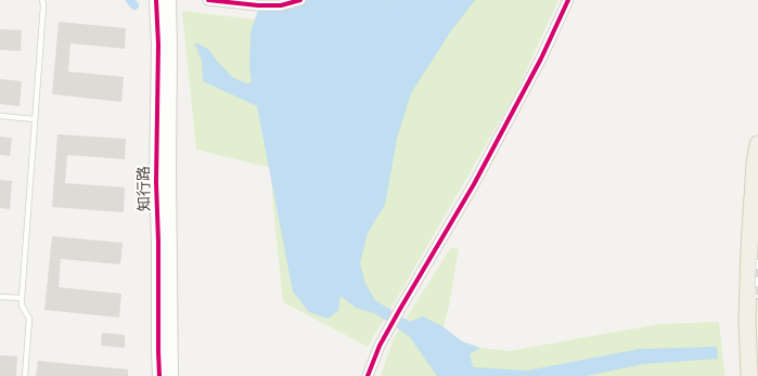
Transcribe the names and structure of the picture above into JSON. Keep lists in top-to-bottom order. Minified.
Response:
{"streets":{"street":["知行路"]}}
